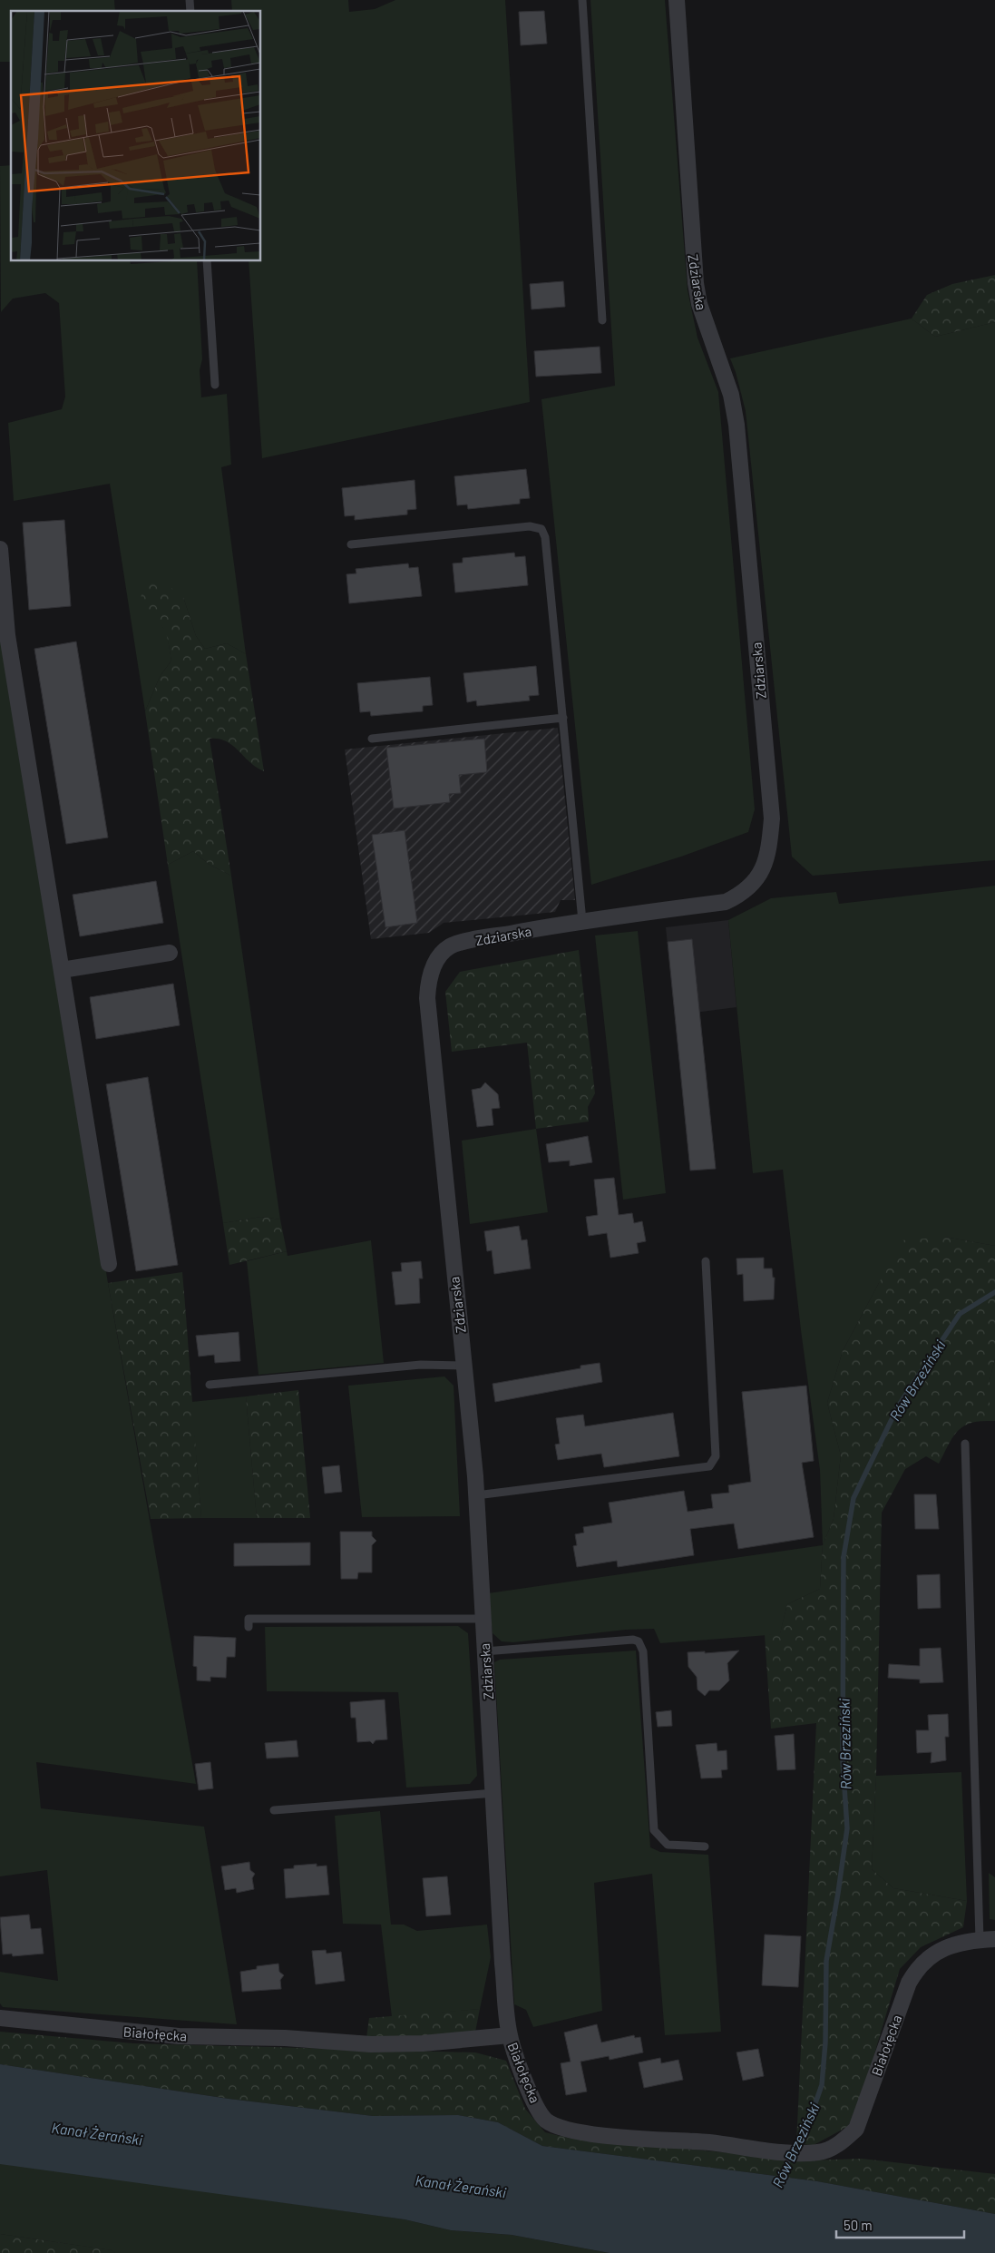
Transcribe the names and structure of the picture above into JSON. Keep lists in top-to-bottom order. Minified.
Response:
{"streets":{"street":["Zdziarska","Białołęcka"]},"crossings":[["Zdziarska","Białołęcka"]],"water":["Rów Brzeziński","Kanał Żerański"],"scale_bar":"50 m"}
